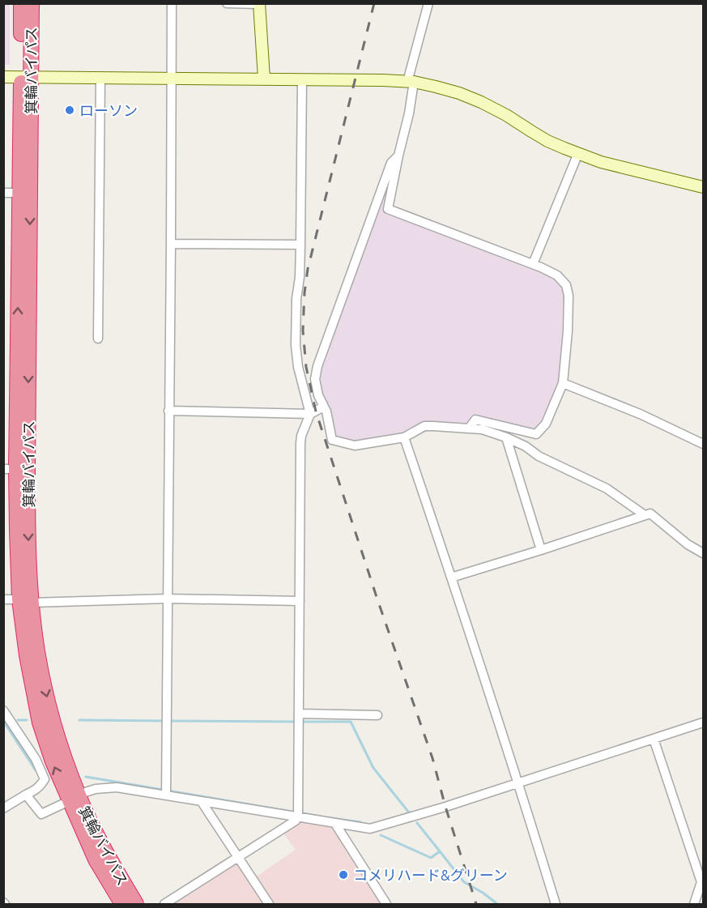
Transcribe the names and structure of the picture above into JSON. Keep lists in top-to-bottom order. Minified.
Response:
{"streets":{"highway":["箕輪バイパス"]},"places":["ローソン","コメリハード&グリーン"]}
